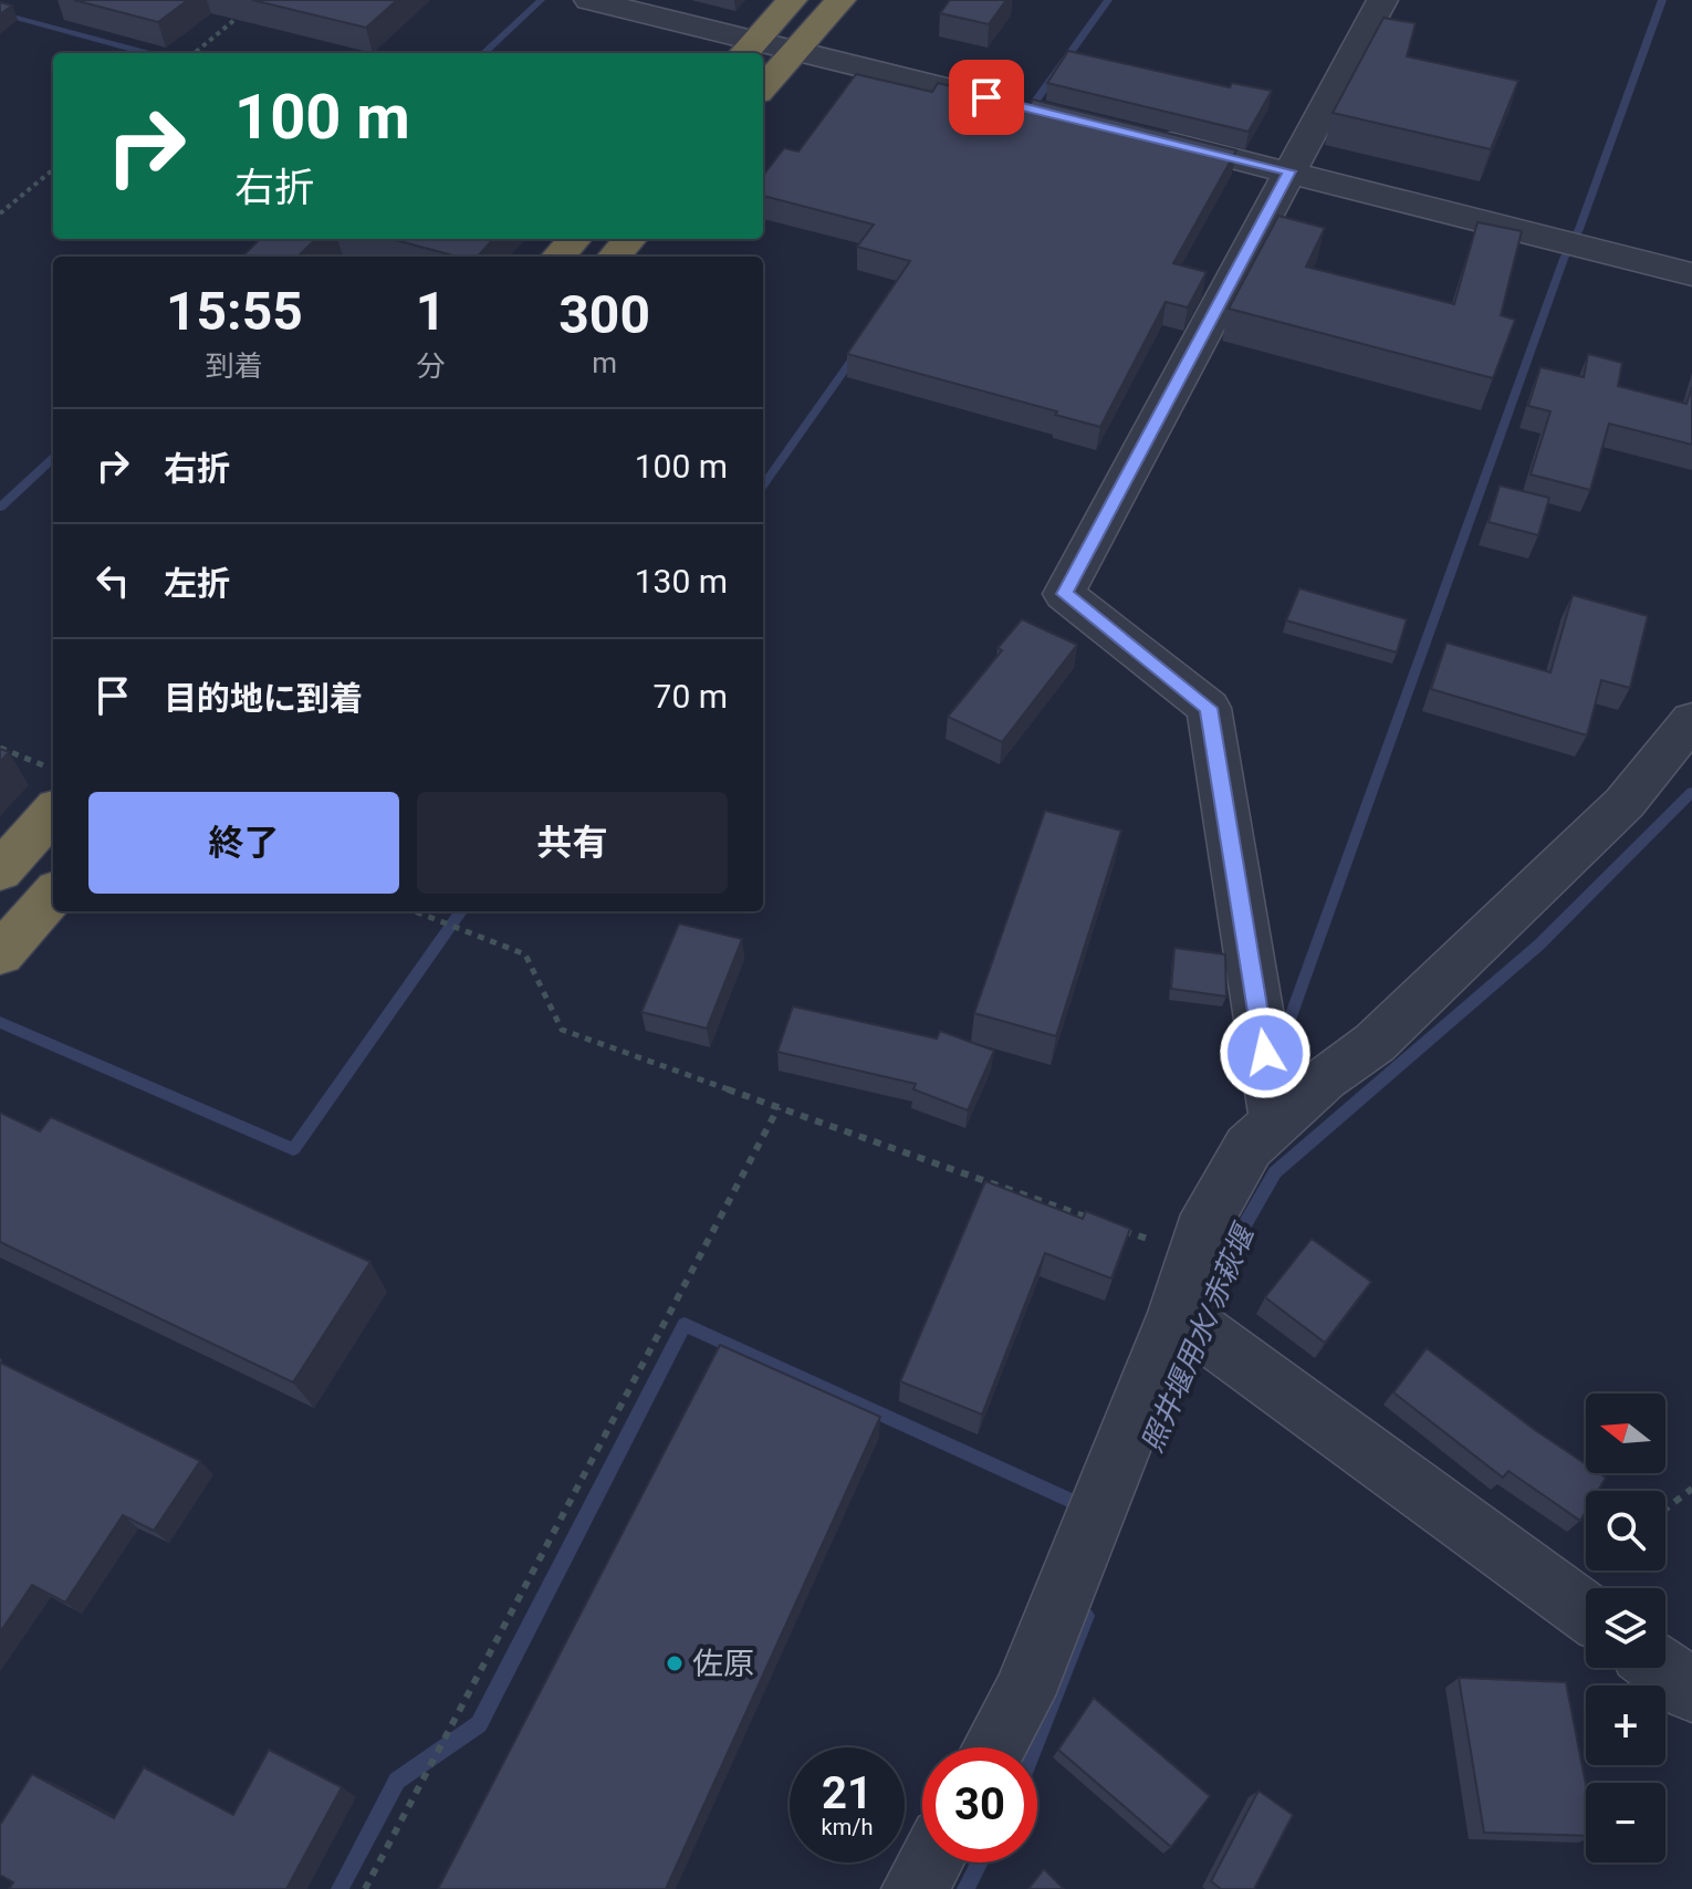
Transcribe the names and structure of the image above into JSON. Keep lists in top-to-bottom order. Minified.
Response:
{"water":["照井堰用水/赤萩堰"],"places":["佐原"],"north":"left","page":{"turn":["100 m","右折"],"eta":["15:55","到着","1","分","300","m"],"list":[{"name":"右折","value":"100 m"},{"name":"左折","value":"130 m"},{"name":"目的地に到着","value":"70 m"}],"buttons":["終了","共有"],"map_buttons":["+","−"],"speed":"21 km/h","limit":"30"}}
